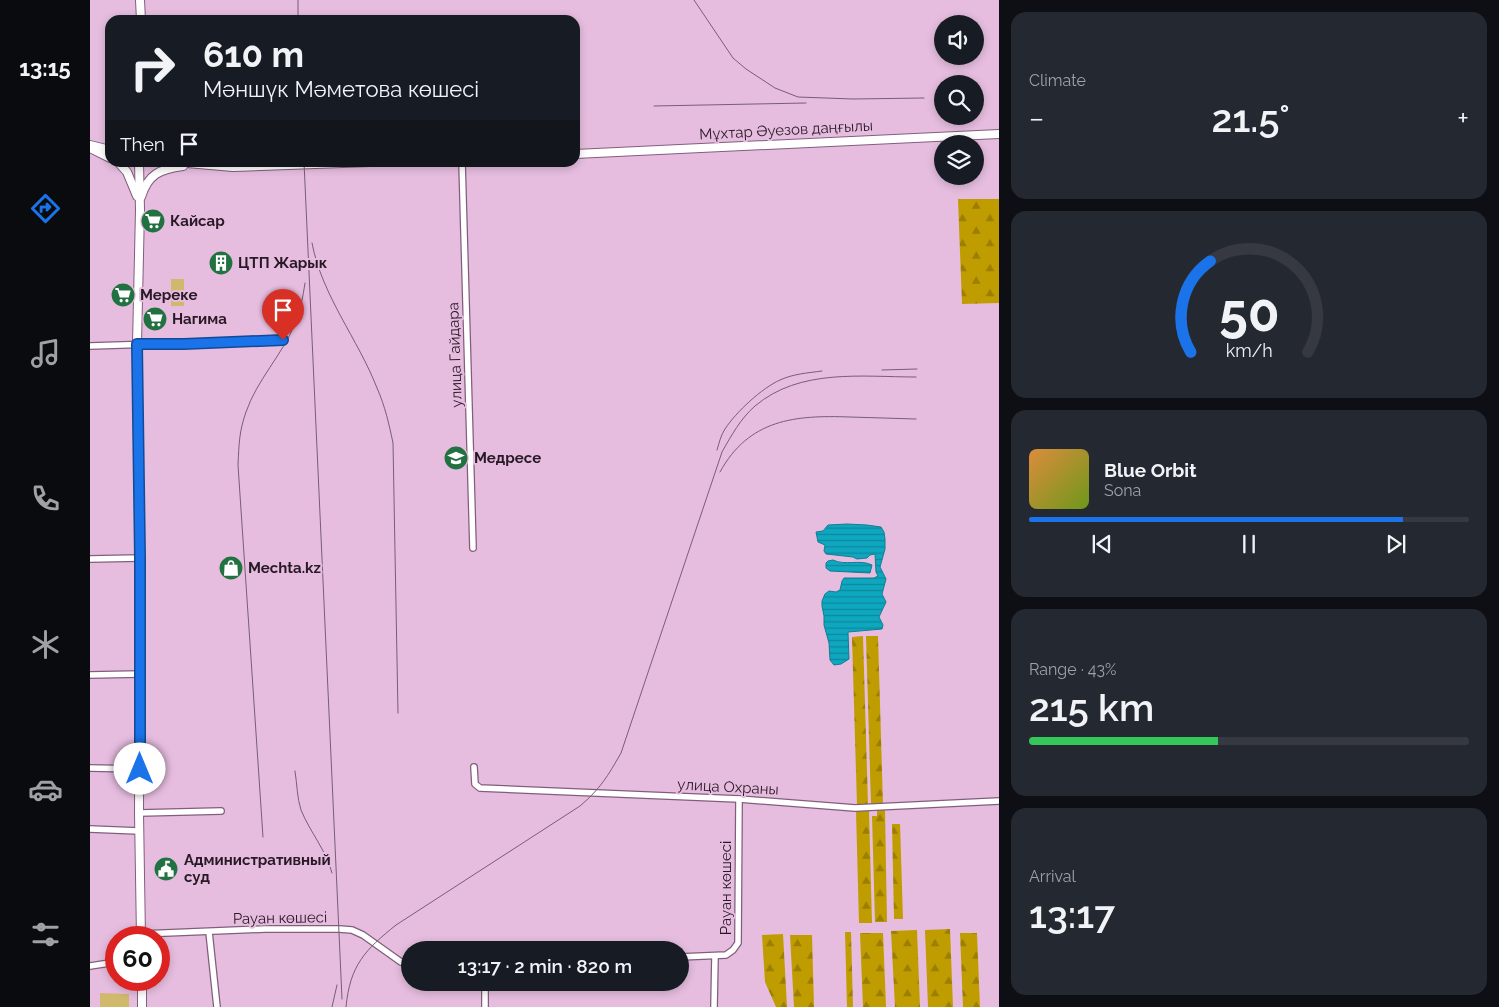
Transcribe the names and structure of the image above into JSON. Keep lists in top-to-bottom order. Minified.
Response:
{"streets":{"main road":["Мұхтар Әуезов даңғылы"],"street":["улица Гайдара","улица Охраны","Рауан көшесі"]},"crossings":[["улица Охраны","Рауан көшесі"]],"places":{"supermarket":["Кайсар","Мереке","Нагима"],"building":["ЦТП Жарык"],"school or university":["Медресе"],"shop":["Mechta.kz"],"public building":["Административный суд"]},"page":{"tabs":"13:15","tile":["Climate",["Range · 43%","215 km"],["Arrival","13:17"]],"turn":["610 m","Мәншүк Мәметова көшесі"],"heat":["−","21.5°","+"],"then":"Then","song":["Blue Orbit","Sona"],"limit":"60","trip":"13:17 · 2 min · 820 m","gauge":["50","km/h"]}}
